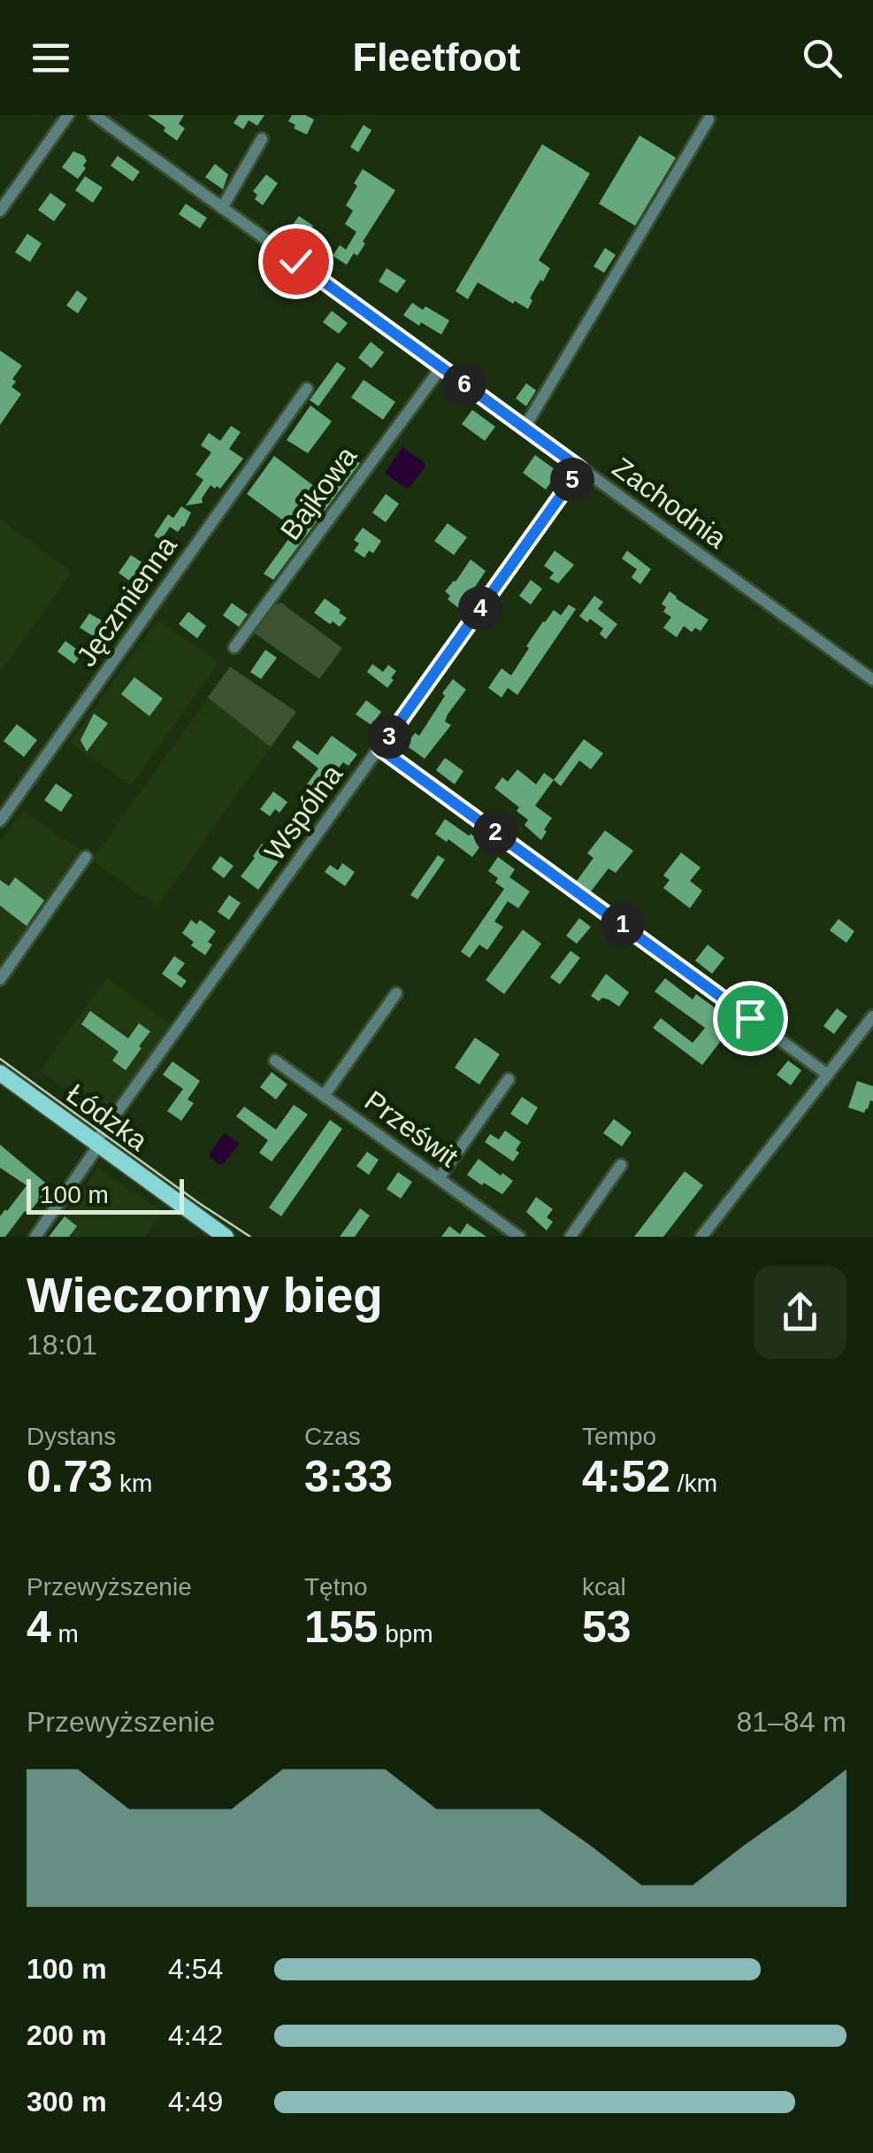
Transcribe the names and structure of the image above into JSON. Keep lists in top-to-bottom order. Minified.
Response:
{"streets":{"main road":["Łódzka"],"street":["Bajkowa","Zachodnia","Jęczmienna","Wspólna","Prześwit"]},"crossings":[["Bajkowa","Zachodnia"],["Zachodnia","Wspólna"],["Wspólna","Łódzka"]],"scale_bar":"100 m","page":{"header":"Fleetfoot","pins":["6","5","4","3","2","1"],"scale":"100 m","heading":["Wieczorny bieg","18:01"],"stats":[["Dystans","0.73 km"],["Czas","3:33"],["Tempo","4:52 /km"],["Przewyższenie","4 m"],["Tętno","155 bpm"],["kcal","53"]],"chart":["Przewyższenie","81–84 m"],"list":[{"name":"100 m","note":"4:54"},{"name":"200 m","note":"4:42"},{"name":"300 m","note":"4:49"}]}}
